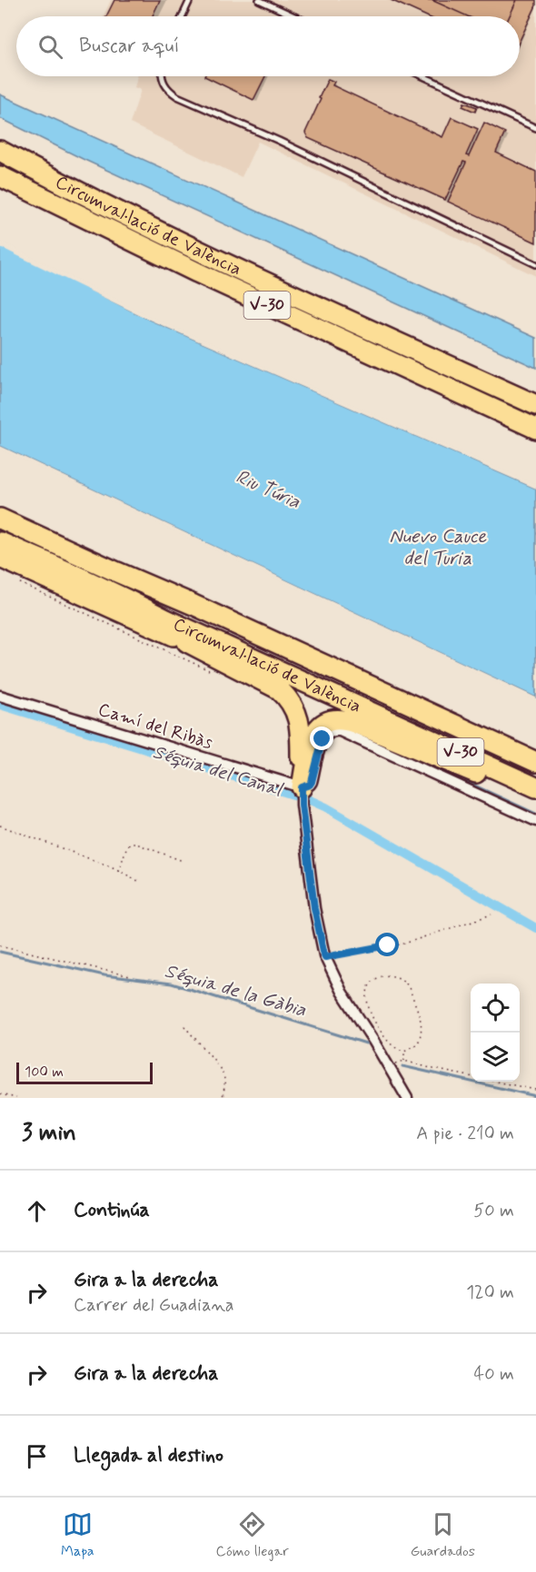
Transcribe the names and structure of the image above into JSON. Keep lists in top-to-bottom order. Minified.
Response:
{"streets":{"highway":["Circumval·lació de València","V-30"],"street":["Camí del Ribàs"]},"water":["Riu Túria","Nuevo Cauce del Turia","Séquia del Canal","Séquia de la Gàbia"],"scale_bar":"100 m","page":{"search":"Buscar aquí","scale":"100 m","heading":["3 min","A pie · 210 m"],"list":[["Continúa","50 m"],["Gira a la derecha","Carrer del Guadiana","120 m"],["Gira a la derecha","40 m"],"Llegada al destino"],"nav":["Mapa","Cómo llegar","Guardados"]}}
